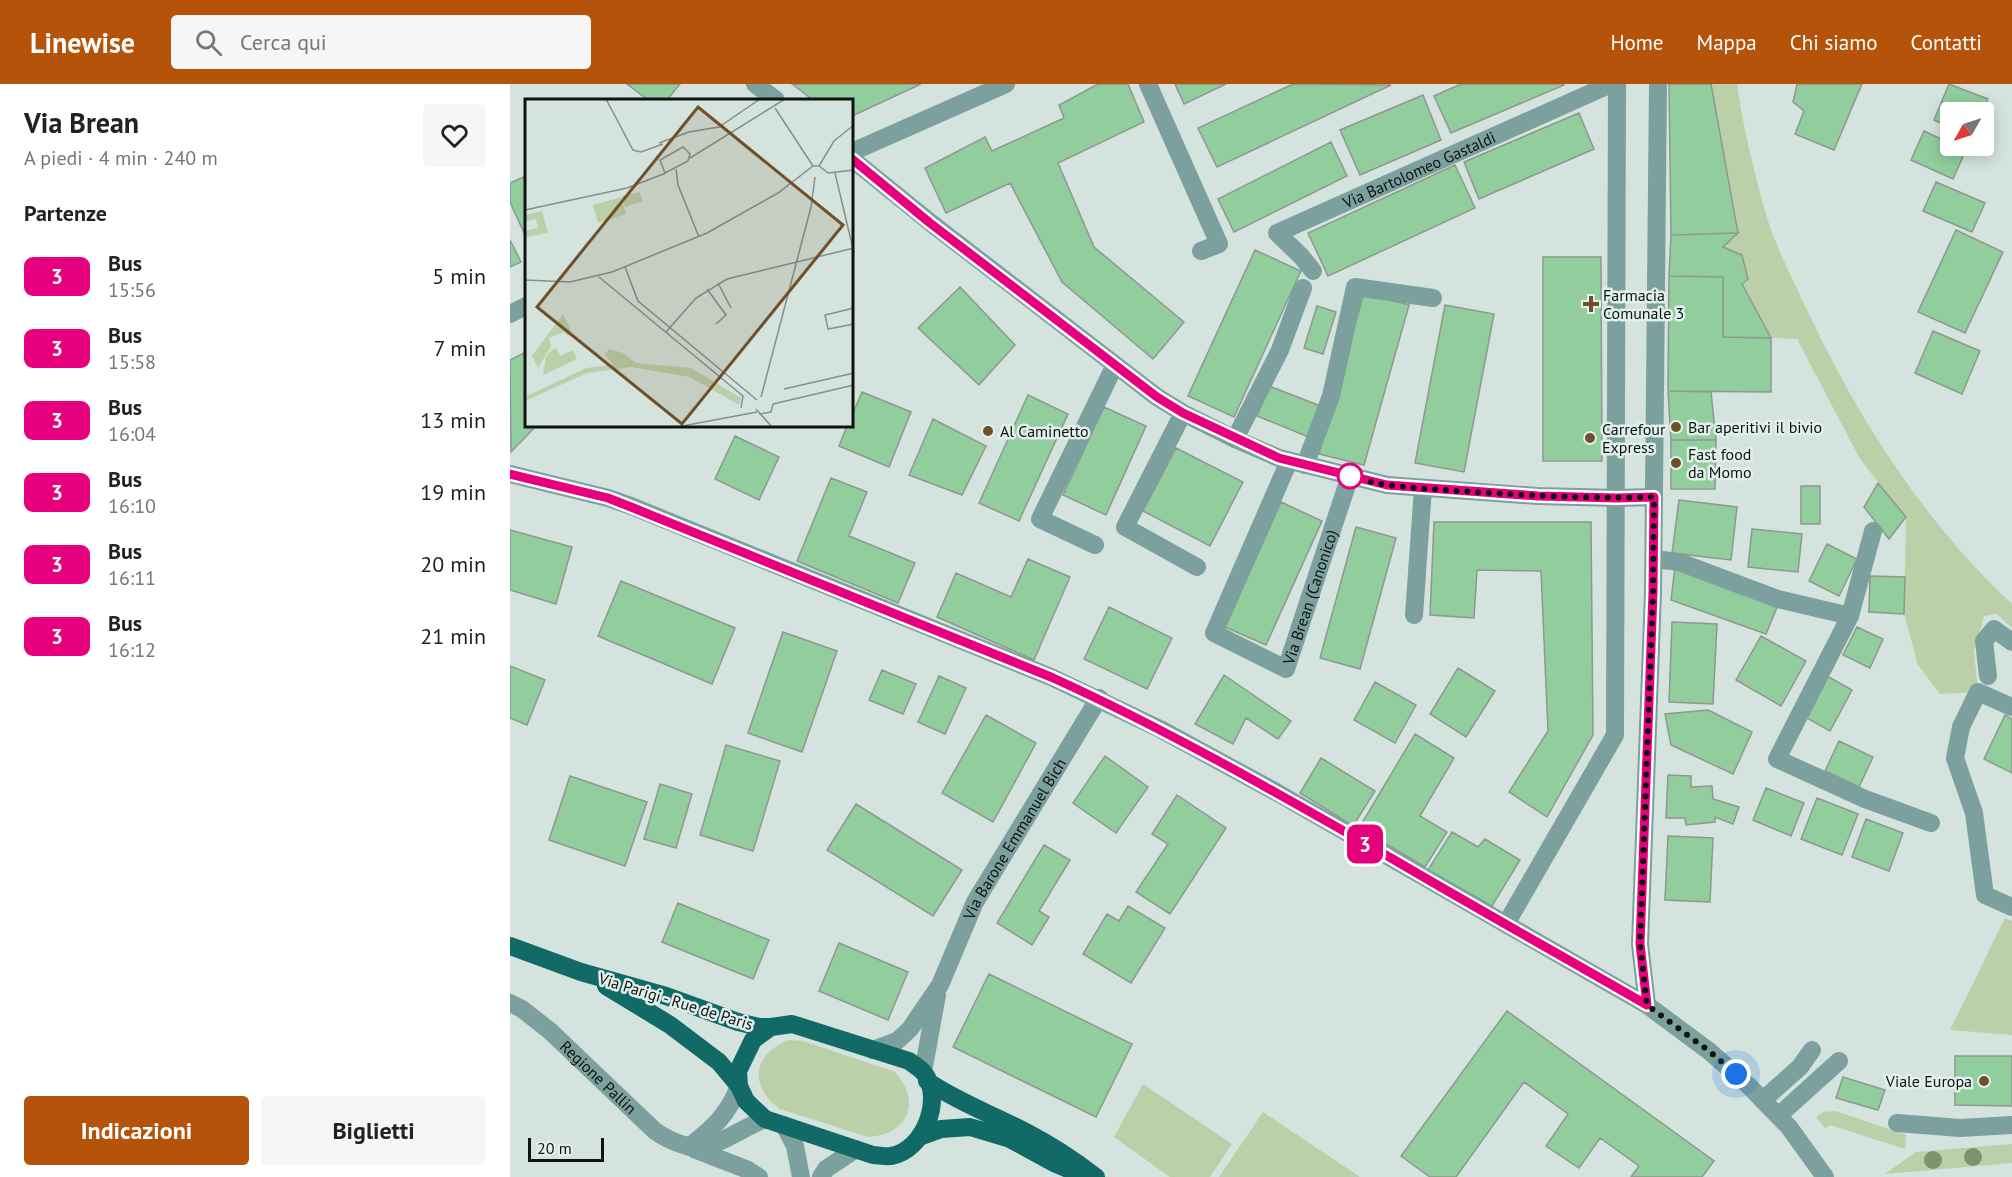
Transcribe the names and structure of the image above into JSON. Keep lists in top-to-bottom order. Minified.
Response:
{"streets":{"main road":["Via Parigi - Rue de Paris"],"street":["Via Bartolomeo Gastaldi","Via Brean (Canonico)","Via Barone Emmanuel Bich","Regione Pallin"]},"crossings":[["Via Barone Emmanuel Bich","Via Parigi - Rue de Paris"]],"places":{"health":["Farmacia Comunale 3"],"other":["Bar aperitivi il bivio","Al Caminetto","Carrefour Express","Fast food da Momo","Viale Europa"]},"lines":["bus line 3"],"scale_bar":"20 m","north":"bottom left","page":{"header":"Linewise","search":"Cerca qui","nav":["Home","Mappa","Chi siamo","Contatti"],"heading":[["Via Brean","A piedi · 4 min · 240 m"],"Partenze"],"on_map":"3","list":[{"mark":"3","name":"Bus","note":"15:56","value":"5 min"},{"mark":"3","name":"Bus","note":"15:58","value":"7 min"},{"mark":"3","name":"Bus","note":"16:04","value":"13 min"},{"mark":"3","name":"Bus","note":"16:10","value":"19 min"},{"mark":"3","name":"Bus","note":"16:11","value":"20 min"},{"mark":"3","name":"Bus","note":"16:12","value":"21 min"}],"buttons":["Indicazioni","Biglietti"],"scale":"20 m"}}
